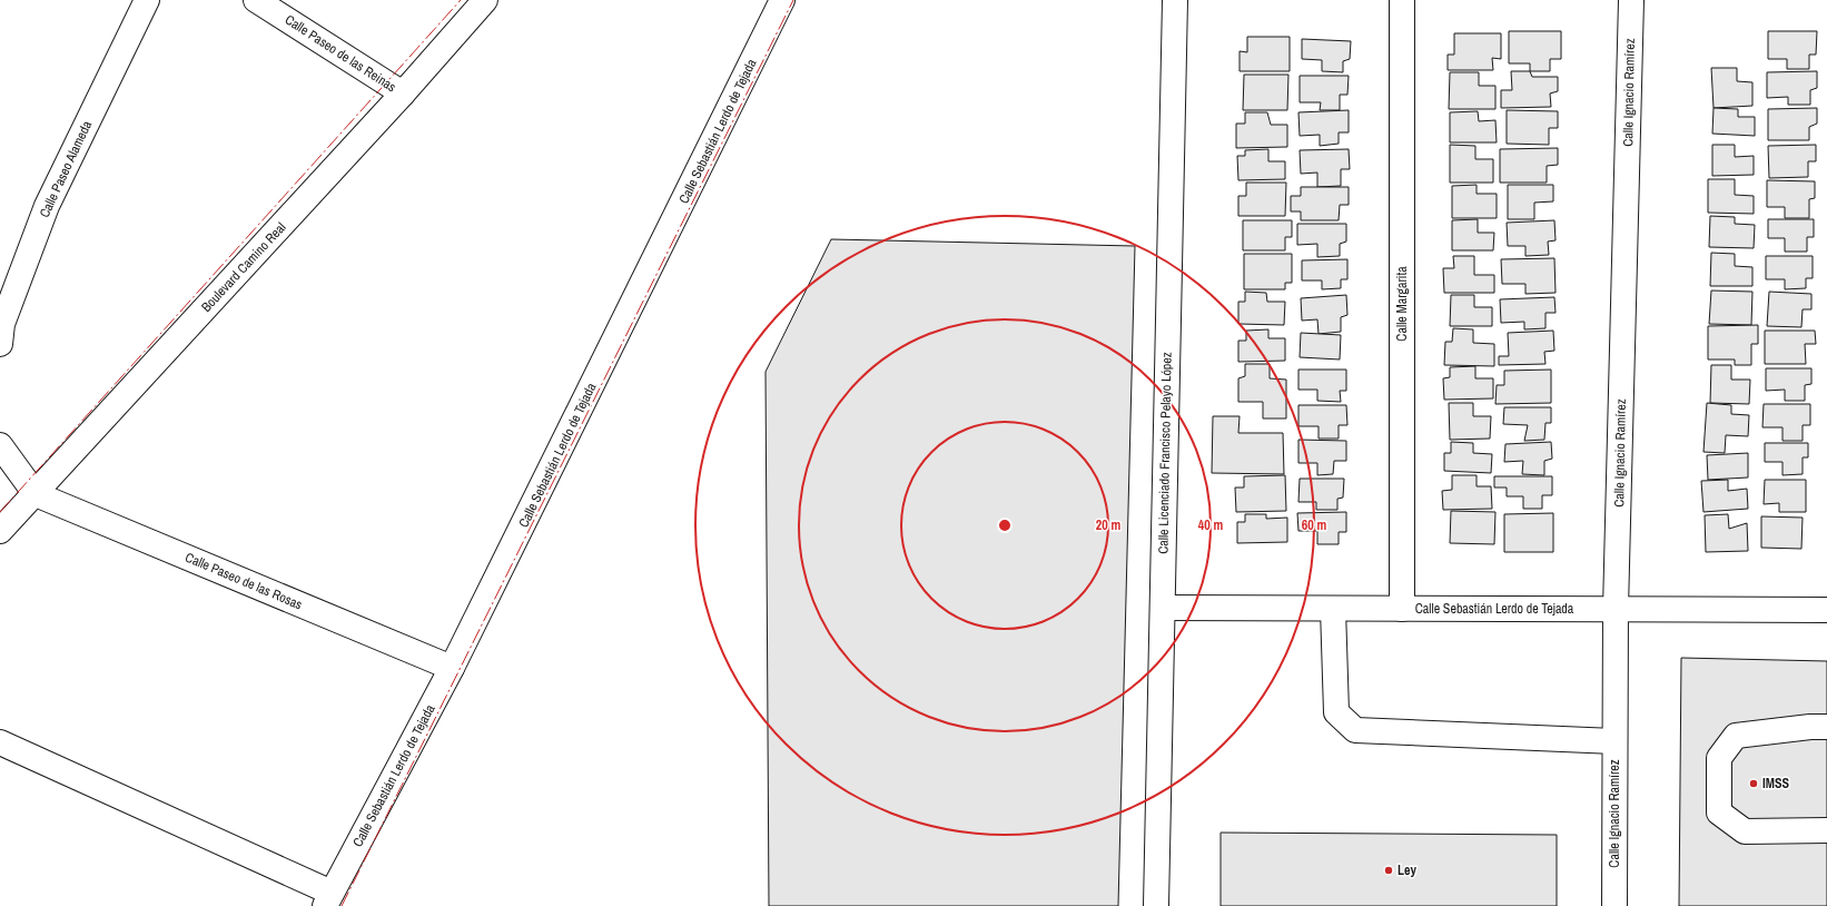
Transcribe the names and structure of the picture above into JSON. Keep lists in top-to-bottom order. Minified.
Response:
{"streets":{"street":["Calle Paseo de las Reinas","Calle Ignacio Ramírez","Calle Sebastián Lerdo de Tejada","Calle Paseo Alameda","Boulevard Camino Real","Calle Margarita","Calle Licenciado Francisco Pelayo López","Calle Paseo de las Rosas"]},"crossings":[["Calle Paseo de las Reinas","Boulevard Camino Real"],["Calle Ignacio Ramírez","Calle Sebastián Lerdo de Tejada"],["Calle Sebastián Lerdo de Tejada","Calle Margarita"],["Calle Sebastián Lerdo de Tejada","Calle Licenciado Francisco Pelayo López"],["Calle Sebastián Lerdo de Tejada","Calle Paseo de las Rosas"],["Boulevard Camino Real","Calle Paseo de las Rosas"]],"places":["IMSS","Ley"],"rings":["20 m","40 m","60 m"]}
